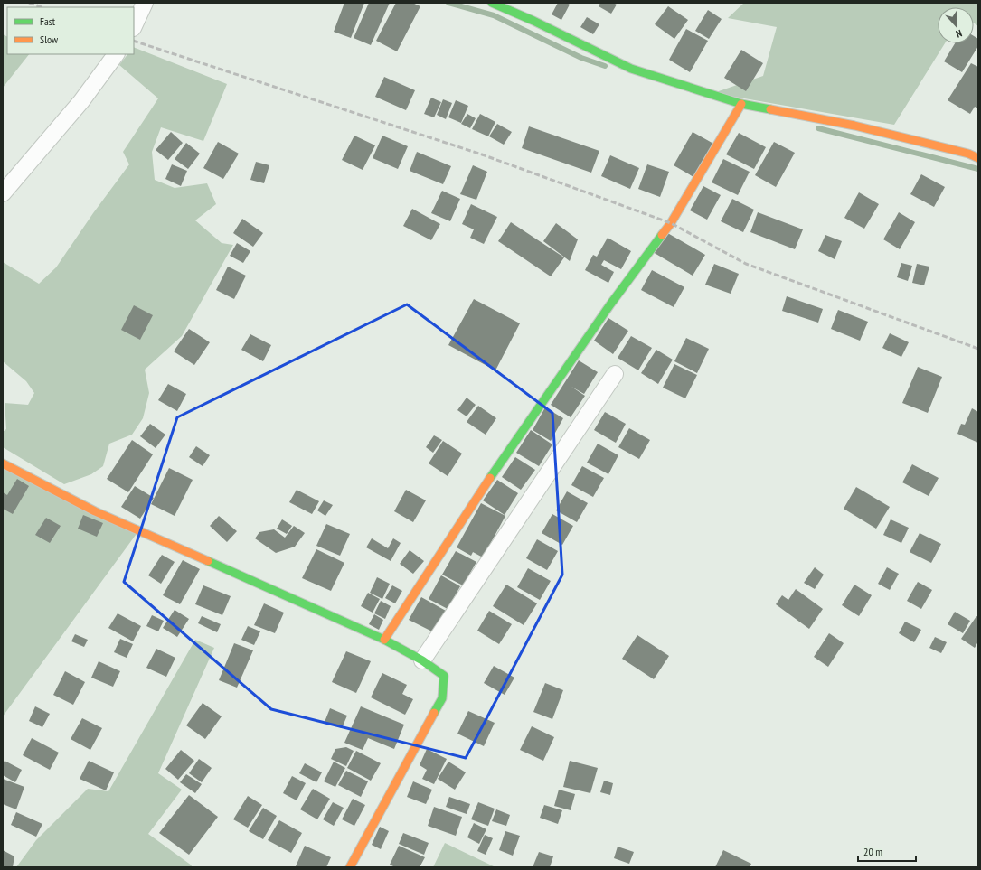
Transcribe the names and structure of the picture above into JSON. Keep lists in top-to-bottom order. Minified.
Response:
{"legend":["Fast","Slow"],"scale_bar":"20 m","north":"bottom"}
